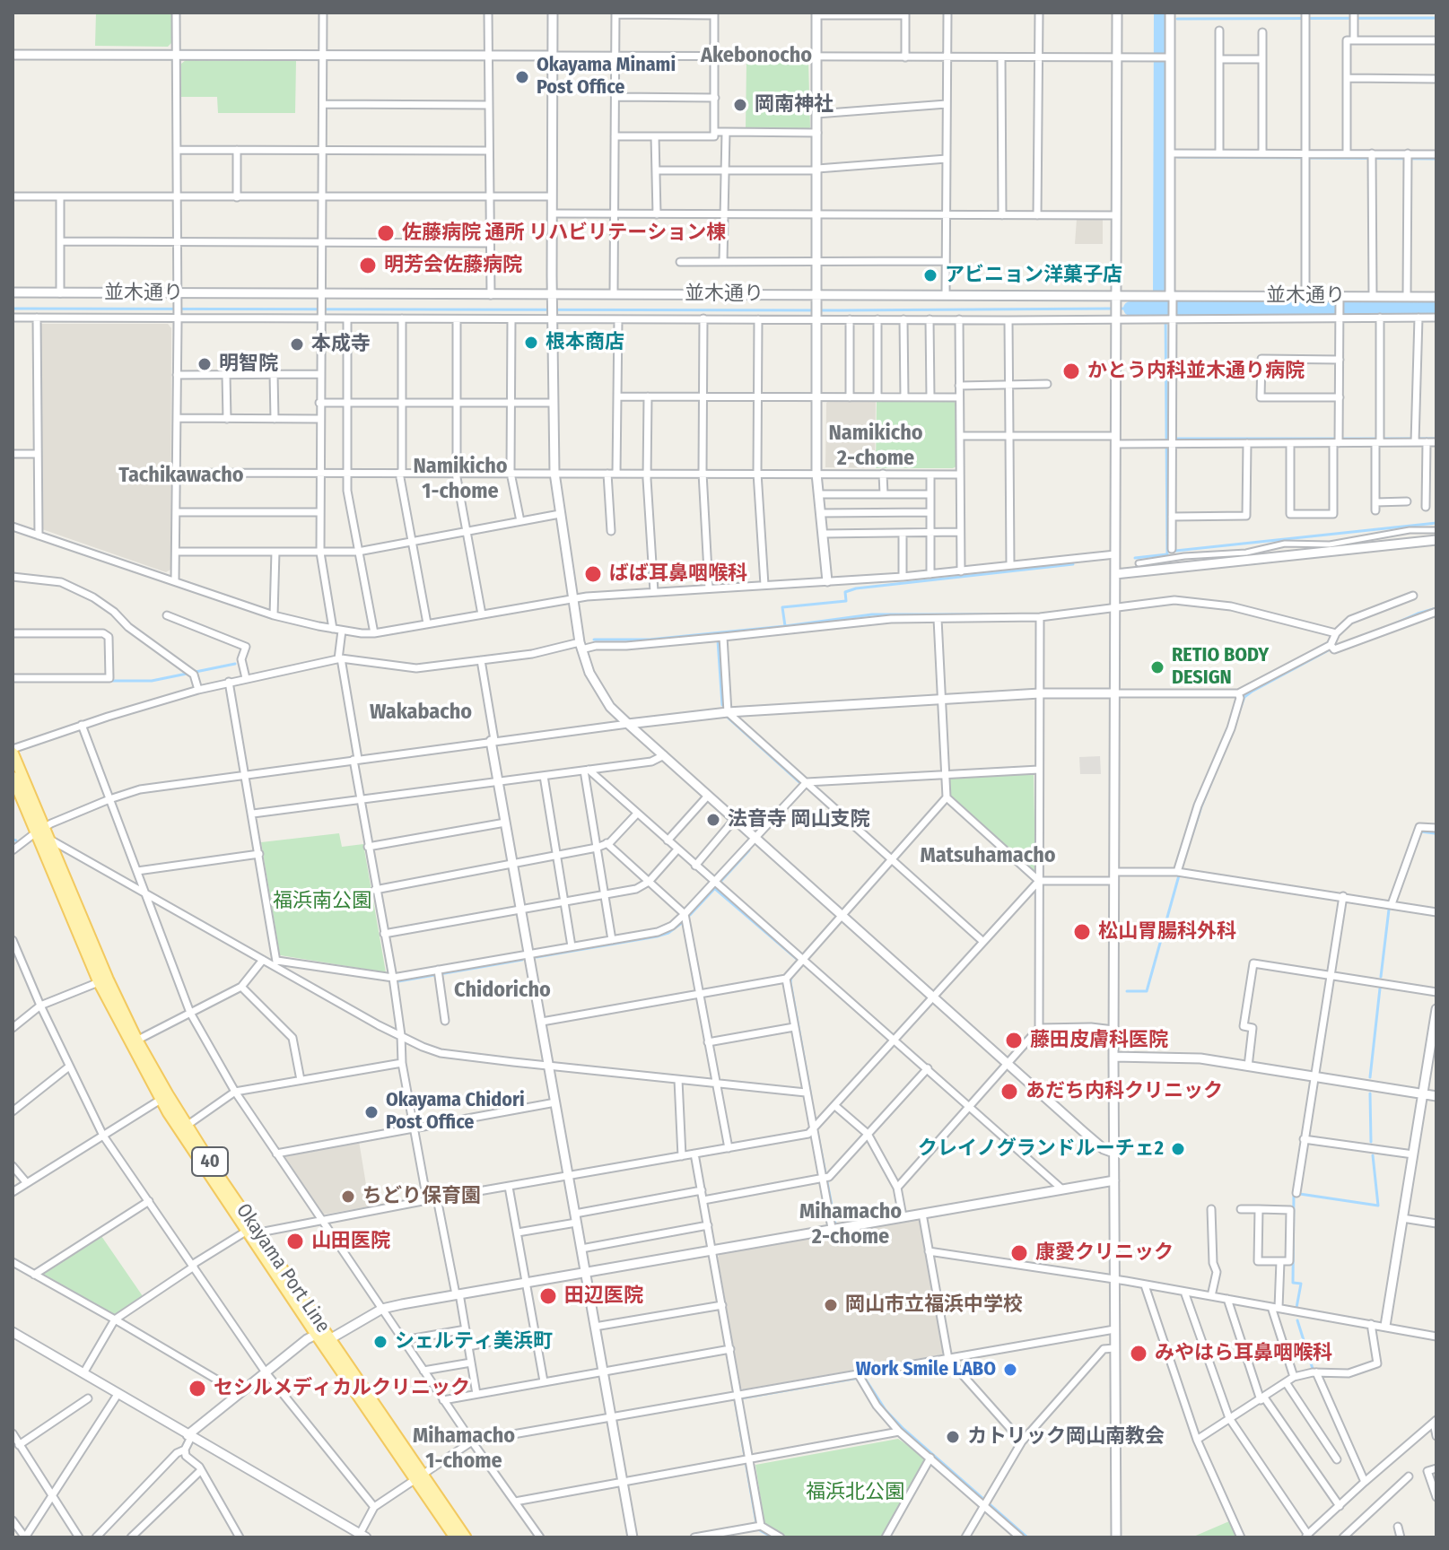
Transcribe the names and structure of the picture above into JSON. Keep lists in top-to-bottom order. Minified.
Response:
{"streets":{"main road":["40","Okayama Port Line"],"street":["並木通り"]},"districts":["Akebonocho","Namikicho 2-chome","Namikicho 1-chome","Tachikawacho","Wakabacho","Matsuhamacho","Chidoricho","Mihamacho 2-chome","Mihamacho 1-chome"],"parks":["福浜南公園","福浜北公園"],"places":["Okayama Minami Post Office","岡南神社","佐藤病院 通所 リハビリテーション棟","明芳会佐藤病院","アビニョン洋菓子店","根本商店","本成寺","明智院","かとう内科並木通り病院","ばば耳鼻咽喉科","RETIO BODY DESIGN","法音寺 岡山支院","松山胃腸科外科","藤田皮膚科医院","あだち内科クリニック","Okayama Chidori Post Office","クレイノグランドルーチェ2","ちどり保育園","山田医院","康愛クリニック","田辺医院","岡山市立福浜中学校","シェルティ美浜町","みやはら耳鼻咽喉科","Work Smile LABO","セシルメディカルクリニック","カトリック岡山南教会"]}
